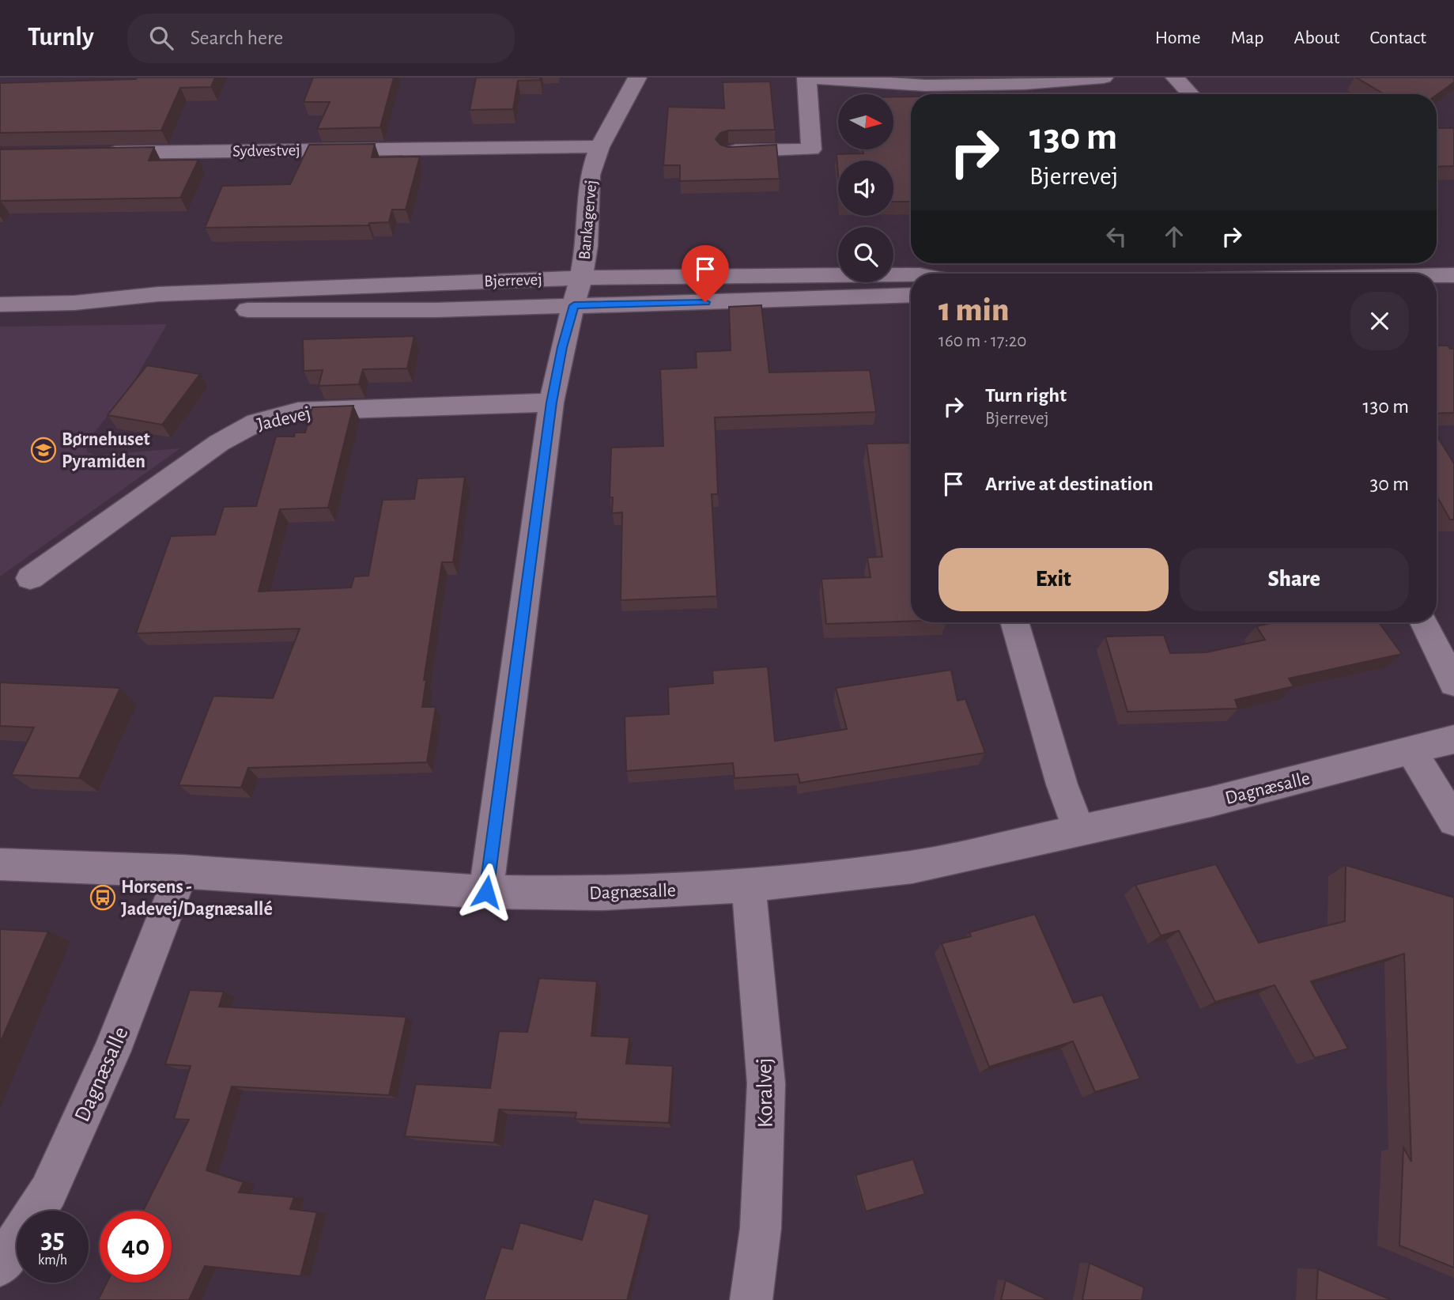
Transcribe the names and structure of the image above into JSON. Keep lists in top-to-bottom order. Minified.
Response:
{"streets":{"street":["Sydvestvej","Bankagervej","Bjerrevej","Jadevej","Dagnæsalle","Koralvej"]},"crossings":[["Sydvestvej","Bankagervej"],["Bankagervej","Bjerrevej"],["Dagnæsalle","Koralvej"]],"places":{"school or university":["Børnehuset Pyramiden"],"bus stop":["Horsens - Jadevej/Dagnæsallé"]},"north":"right","page":{"header":"Turnly","search":"Search here","nav":["Home","Map","About","Contact"],"turn":["130 m","Bjerrevej"],"heading":["1 min","160 m · 17:20"],"list":[{"name":"Turn right","note":"Bjerrevej","value":"130 m"},{"name":"Arrive at destination","value":"30 m"}],"buttons":["Exit","Share"],"speed":"35 km/h","limit":"40"}}
